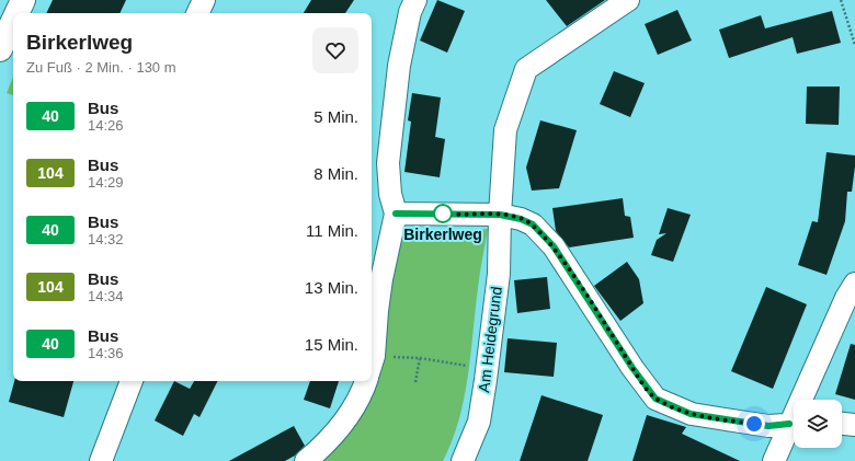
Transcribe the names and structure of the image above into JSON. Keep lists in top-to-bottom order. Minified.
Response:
{"streets":{"street":["Am Heidegrund"]},"places":["Birkerlweg"],"lines":["bus line 40"],"page":{"heading":["Birkerlweg","Zu Fuß · 2 Min. · 130 m"],"list":[{"mark":"40","name":"Bus","note":"14:26","value":"5 Min."},{"mark":"104","name":"Bus","note":"14:29","value":"8 Min."},{"mark":"40","name":"Bus","note":"14:32","value":"11 Min."},{"mark":"104","name":"Bus","note":"14:34","value":"13 Min."},{"mark":"40","name":"Bus","note":"14:36","value":"15 Min."}]}}
